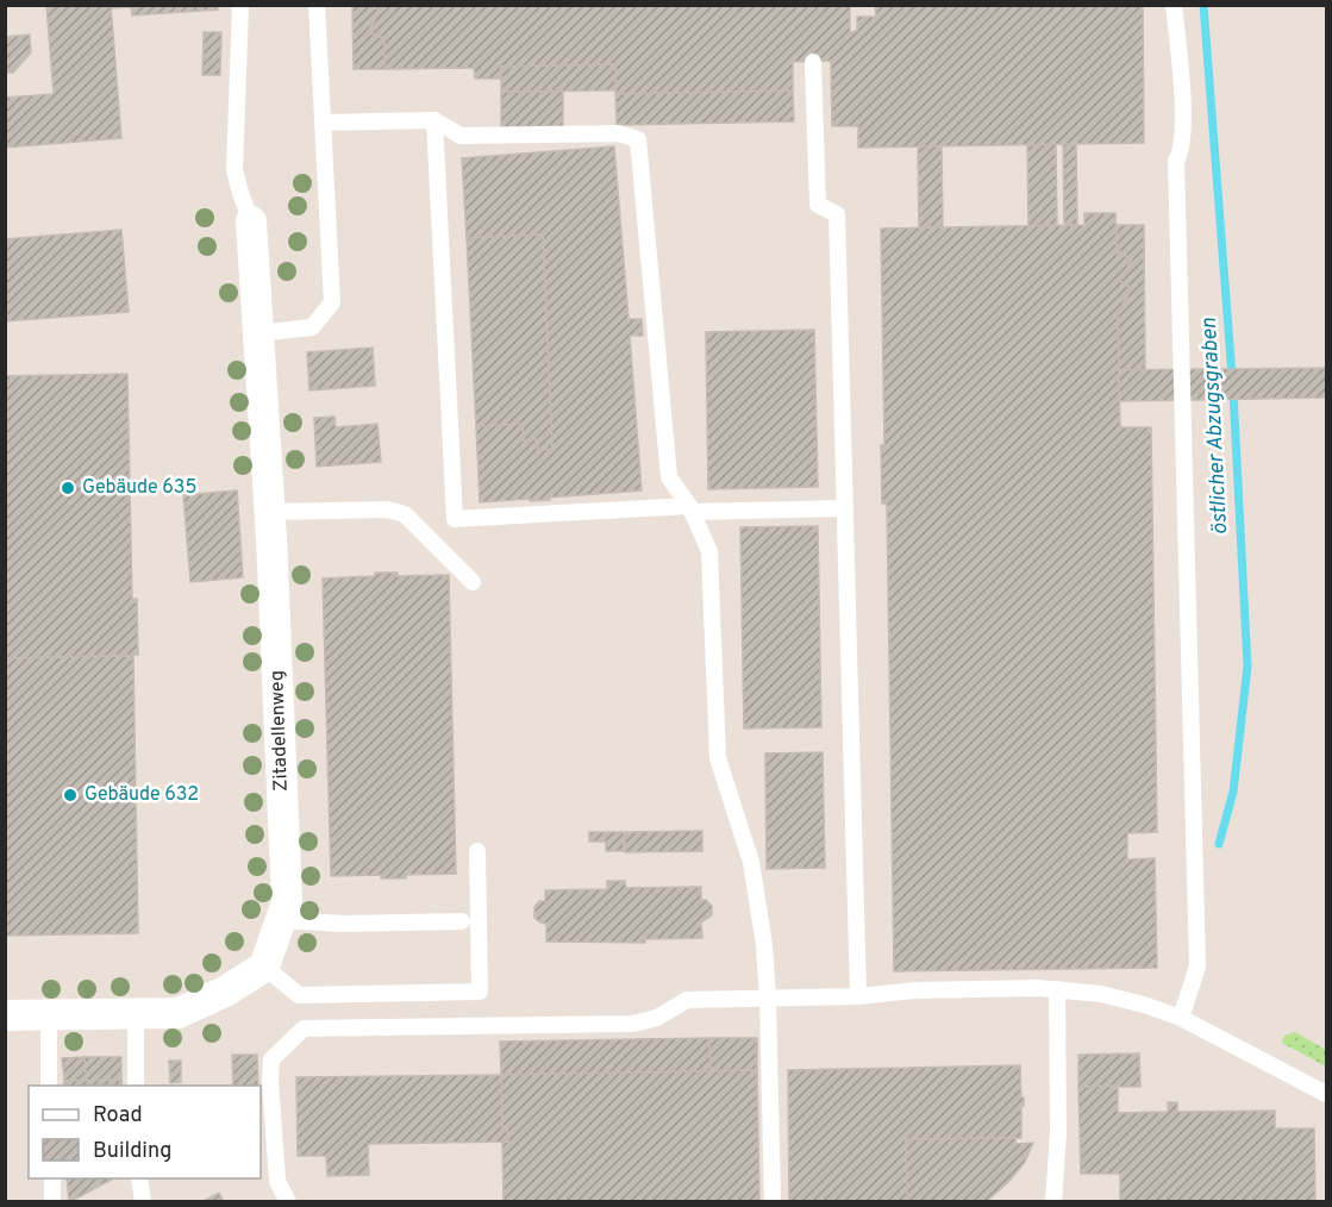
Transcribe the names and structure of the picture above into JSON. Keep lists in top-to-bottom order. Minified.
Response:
{"streets":{"street":["Zitadellenweg"]},"water":["östlicher Abzugsgraben"],"places":["Gebäude 635","Gebäude 632"],"legend":["Road","Building"]}
